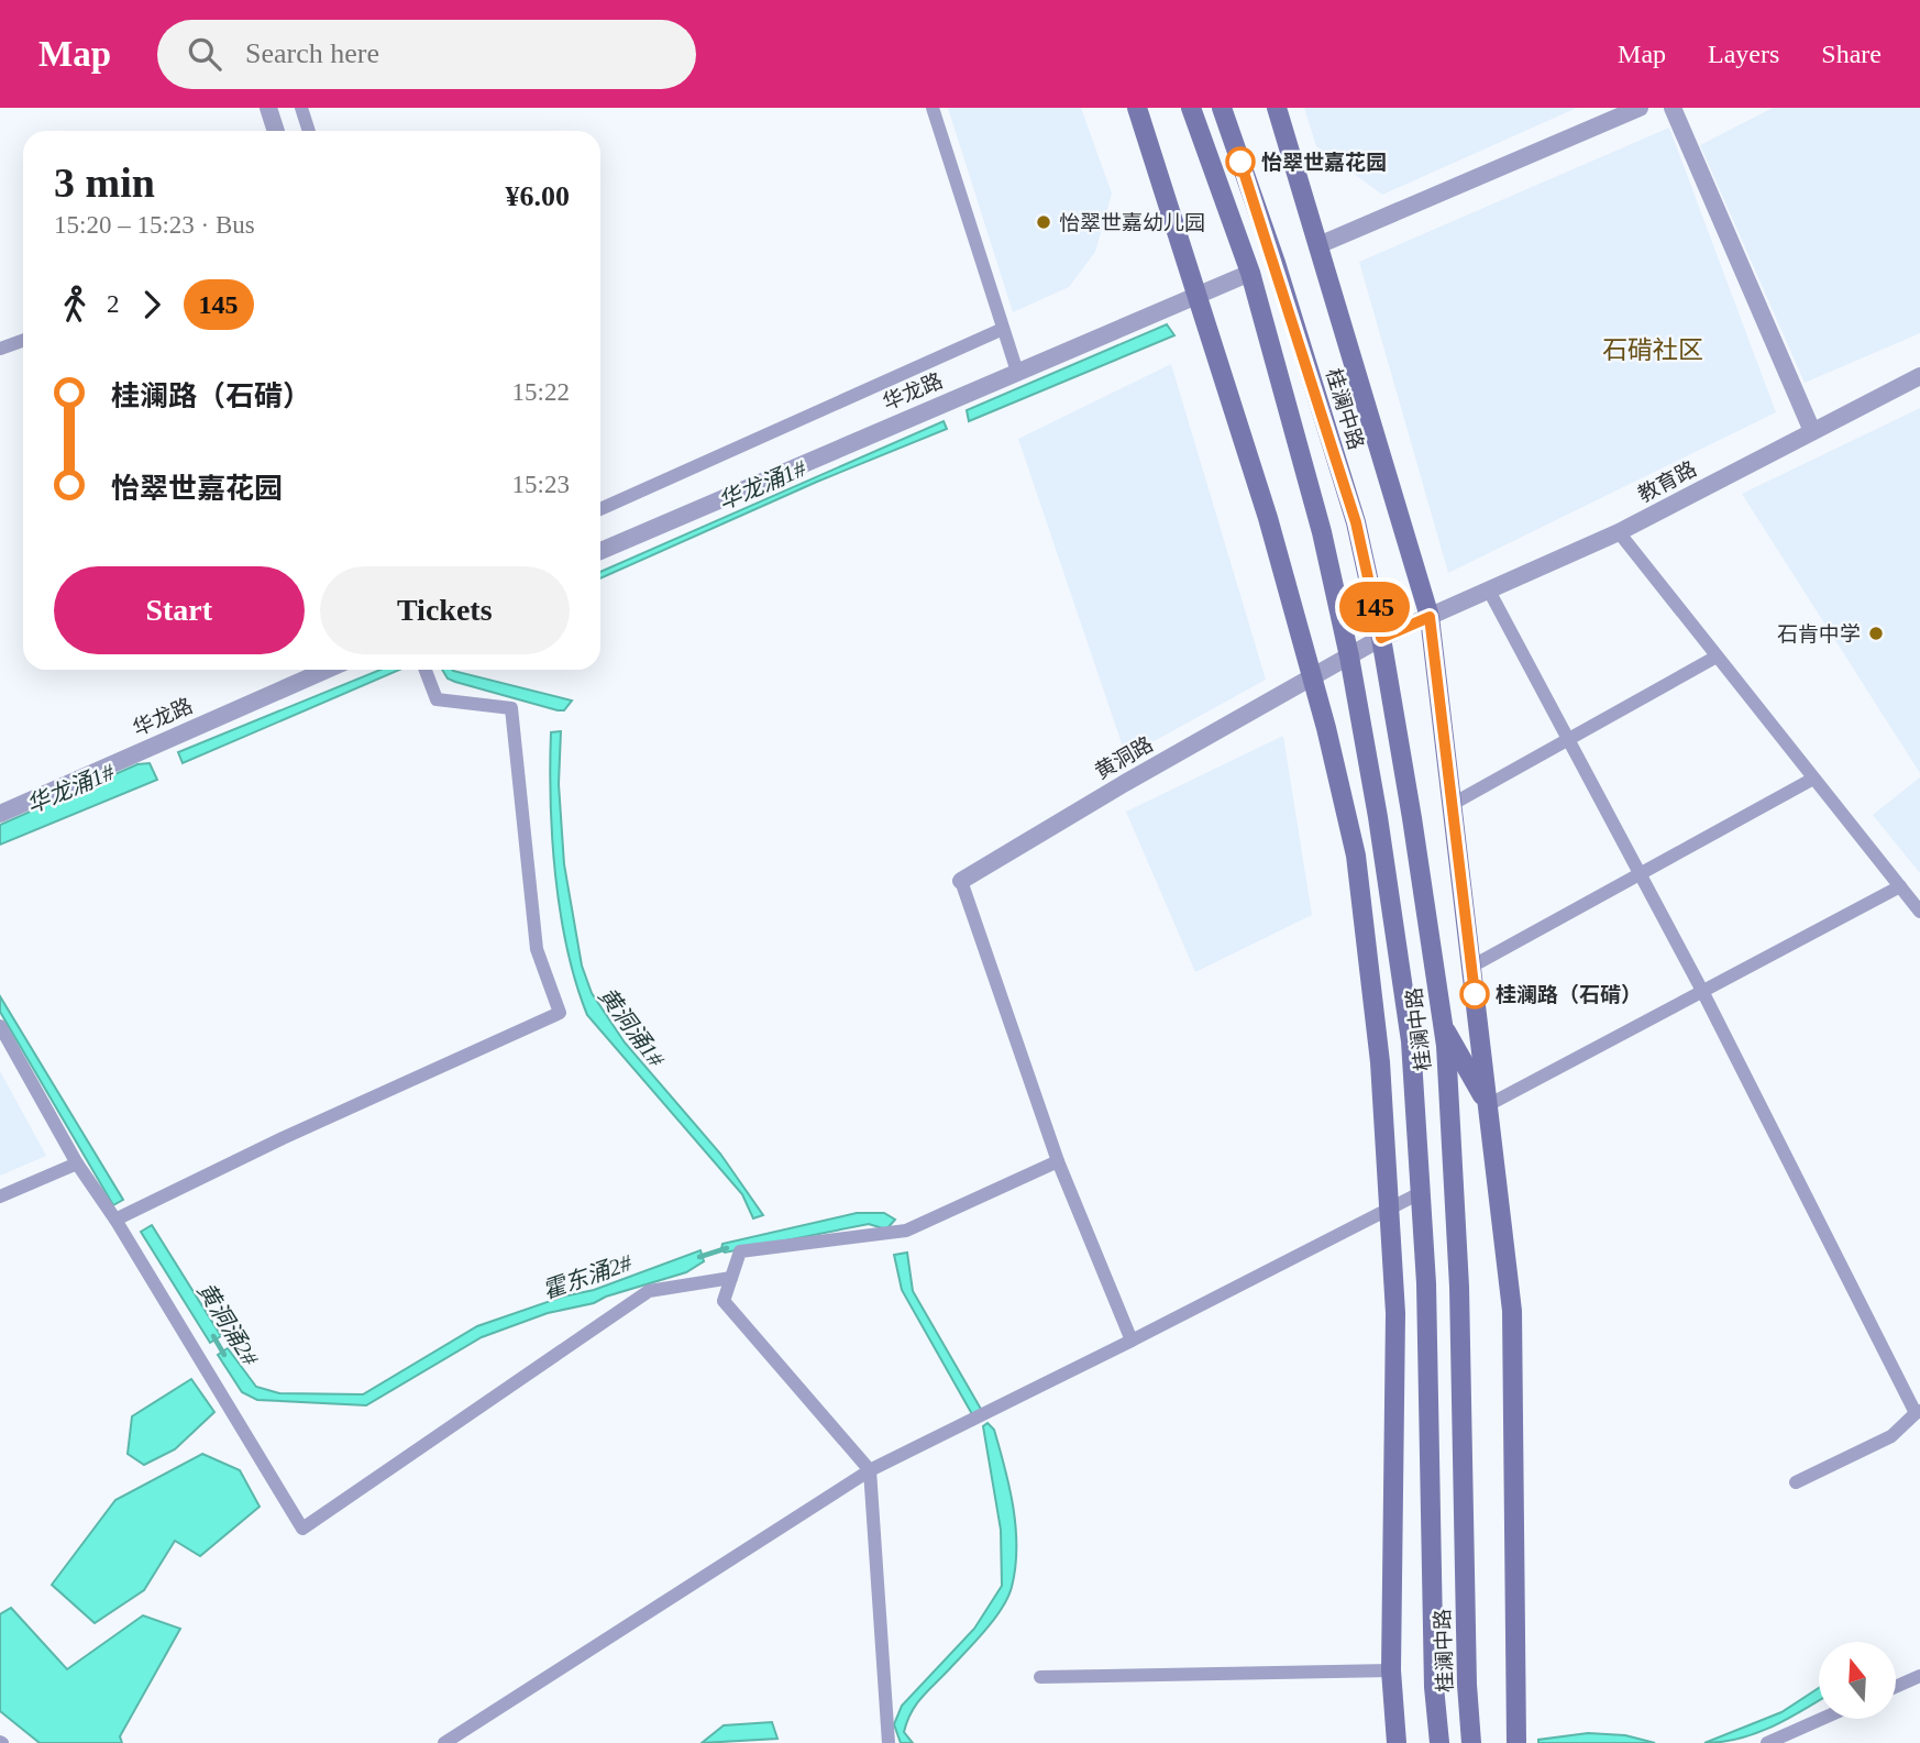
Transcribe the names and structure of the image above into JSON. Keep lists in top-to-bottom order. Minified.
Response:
{"streets":{"main road":["桂澜中路"],"street":["华龙路","教育路","黄洞路"]},"crossings":[["华龙路","桂澜中路"],["桂澜中路","教育路"],["桂澜中路","黄洞路"],["教育路","黄洞路"]],"districts":["石𬒔社区"],"water":["华龙涌1#","黄洞涌1#","霍东涌2#","黄洞涌2#"],"places":["怡翠世嘉花园","怡翠世嘉幼儿园","石肯中学","桂澜路（石𬒔）"],"lines":["bus line 145"],"north":"top","page":{"header":"Map","search":"Search here","nav":["Map","Layers","Share"],"on_map":"145","heading":["3 min","15:20 – 15:23 · Bus","¥6.00"],"legs":["2","145"],"list":[{"name":"桂澜路（石𬒔）","value":"15:22"},{"name":"怡翠世嘉花园","value":"15:23"}],"buttons":["Start","Tickets"]}}
